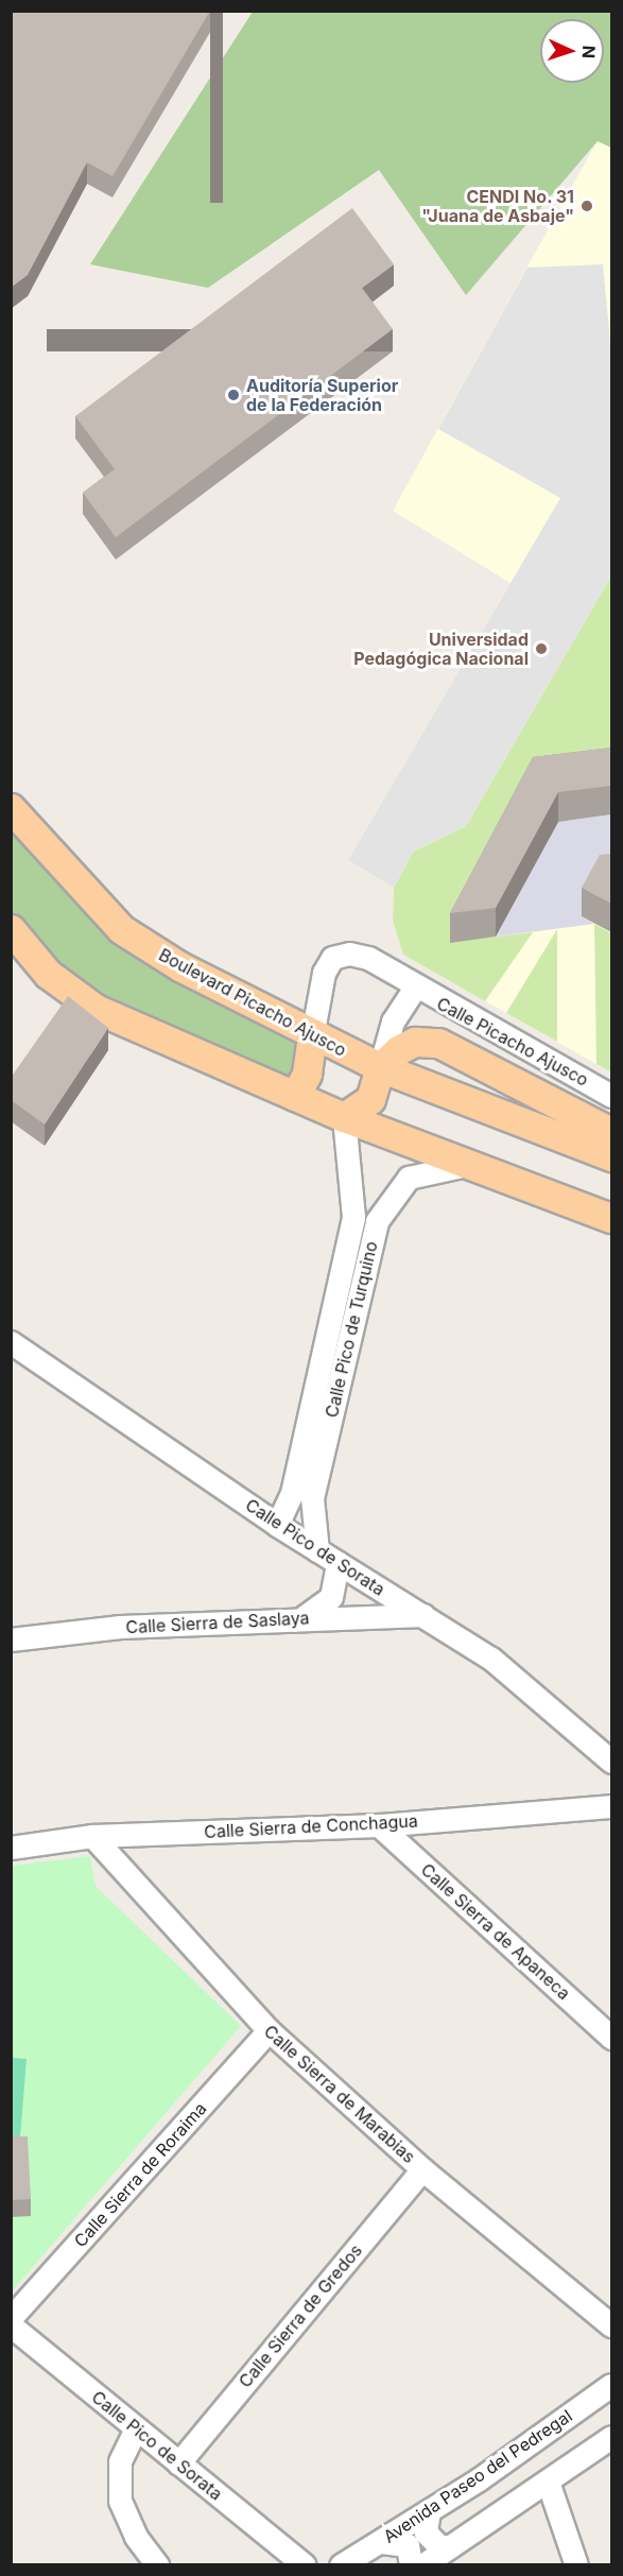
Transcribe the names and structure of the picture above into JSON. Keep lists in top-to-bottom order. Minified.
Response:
{"streets":{"main road":["Boulevard Picacho Ajusco"],"street":["Calle Picacho Ajusco","Calle Pico de Turquino","Calle Pico de Sorata","Calle Sierra de Saslaya","Calle Sierra de Conchagua","Calle Sierra de Apaneca","Calle Sierra de Marabias","Calle Sierra de Roraima","Calle Sierra de Gredos","Avenida Paseo del Pedregal"]},"crossings":[["Boulevard Picacho Ajusco","Calle Picacho Ajusco"],["Calle Pico de Turquino","Calle Pico de Sorata"],["Calle Pico de Sorata","Calle Sierra de Saslaya"],["Calle Pico de Sorata","Calle Sierra de Gredos"],["Calle Sierra de Conchagua","Calle Sierra de Apaneca"],["Calle Sierra de Conchagua","Calle Sierra de Marabias"],["Calle Sierra de Marabias","Calle Sierra de Roraima"],["Calle Sierra de Marabias","Calle Sierra de Gredos"]],"places":["CENDI No. 31 \"Juana de Asbaje\"","Auditoría Superior de la Federación","Universidad Pedagógica Nacional"],"north":"right"}
